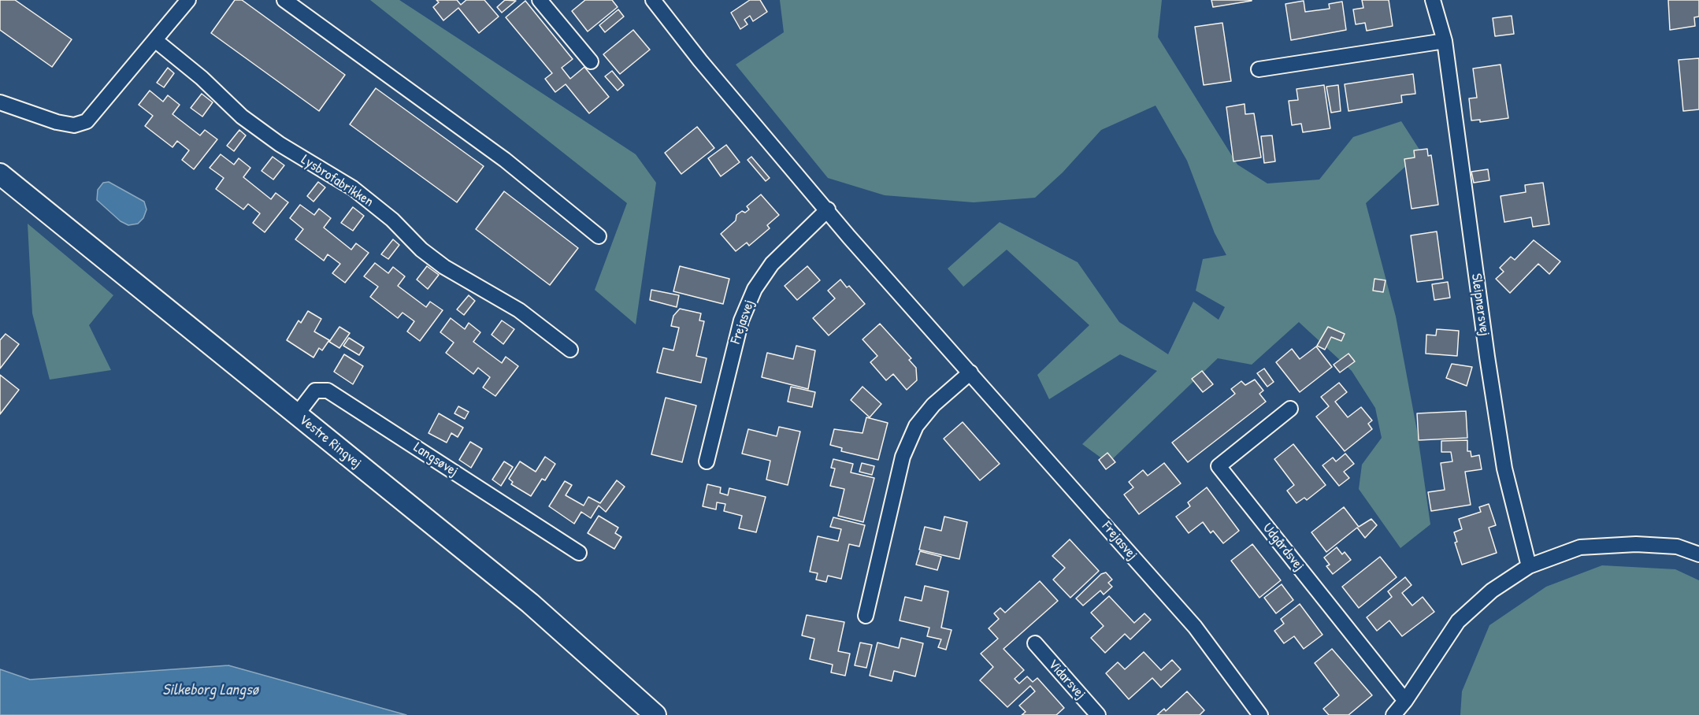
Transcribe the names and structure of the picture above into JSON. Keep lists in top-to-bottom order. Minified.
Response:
{"streets":{"main road":["Vestre Ringvej"],"street":["Lysbrofabrikken","Sleipnersvej","Frejasvej","Langsøvej","Udgårdsvej","Vidarsvej"]},"crossings":[["Vestre Ringvej","Langsøvej"]],"water":["Silkeborg Langsø"]}
